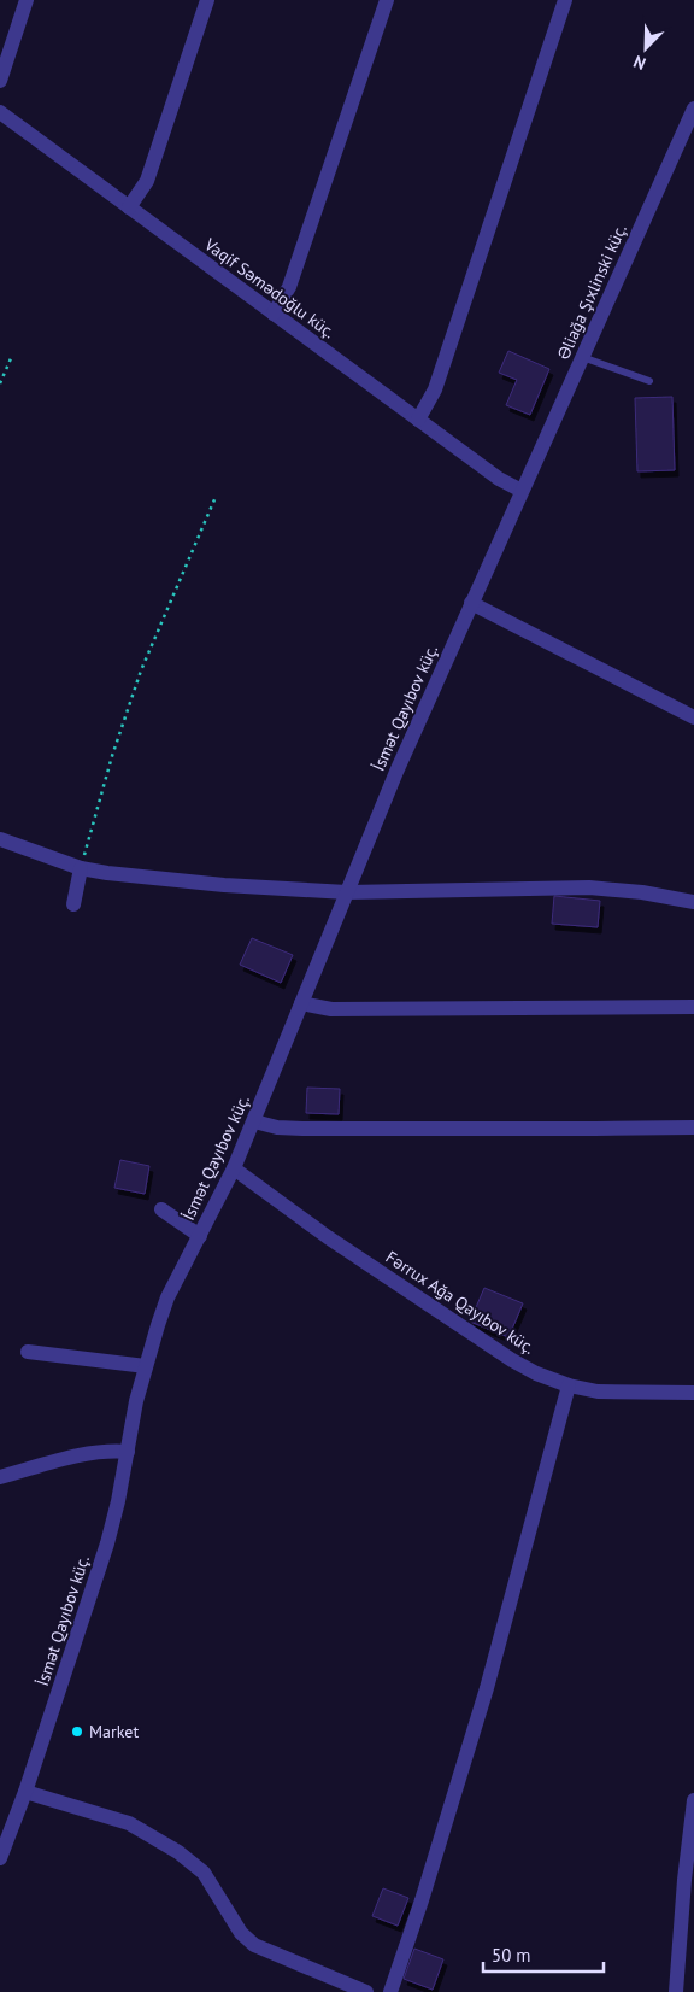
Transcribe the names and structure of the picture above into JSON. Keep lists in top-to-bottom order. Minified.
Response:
{"streets":{"street":["Vaqif Səmədoğlu küç.","Əliağa Şıxlinski küç.","İsmət Qayıbov küç.","Fərrux Ağa Qayıbov küç."]},"crossings":[["Vaqif Səmədoğlu küç.","Əliağa Şıxlinski küç."],["Vaqif Səmədoğlu küç.","İsmət Qayıbov küç."],["Əliağa Şıxlinski küç.","İsmət Qayıbov küç."],["İsmət Qayıbov küç.","Fərrux Ağa Qayıbov küç."]],"places":["Market"],"scale_bar":"50 m","north":"bottom left"}
